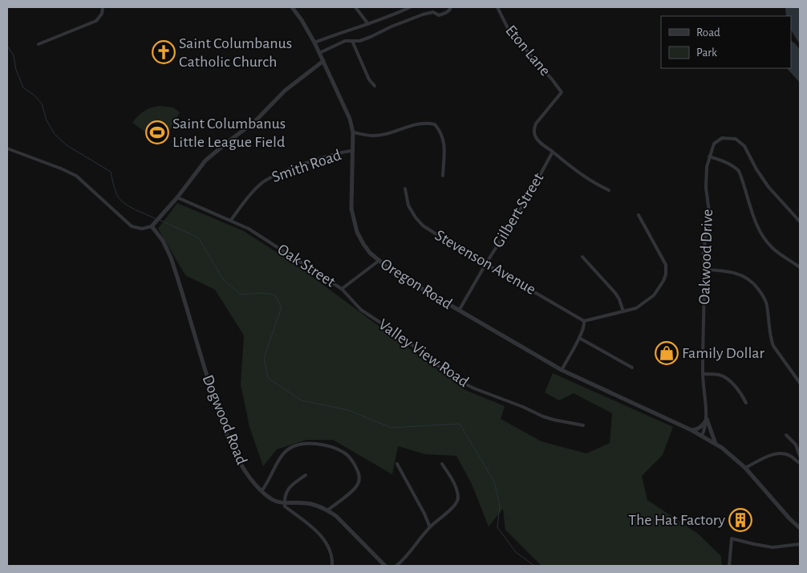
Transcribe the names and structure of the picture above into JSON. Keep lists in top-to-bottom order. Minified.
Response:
{"streets":{"street":["Eton Lane","Smith Road","Gilbert Street","Oakwood Drive","Stevenson Avenue","Oak Street","Oregon Road","Valley View Road","Dogwood Road"]},"crossings":[["Eton Lane","Gilbert Street"],["Smith Road","Oak Street"],["Smith Road","Oregon Road"],["Gilbert Street","Stevenson Avenue"],["Gilbert Street","Oregon Road"],["Oakwood Drive","Oregon Road"],["Oak Street","Oregon Road"],["Oak Street","Valley View Road"]],"places":{"church":["Saint Columbanus Catholic Church"],"sports":["Saint Columbanus Little League Field"],"shop":["Family Dollar"],"building":["The Hat Factory"]},"legend":["Road","Park"]}
